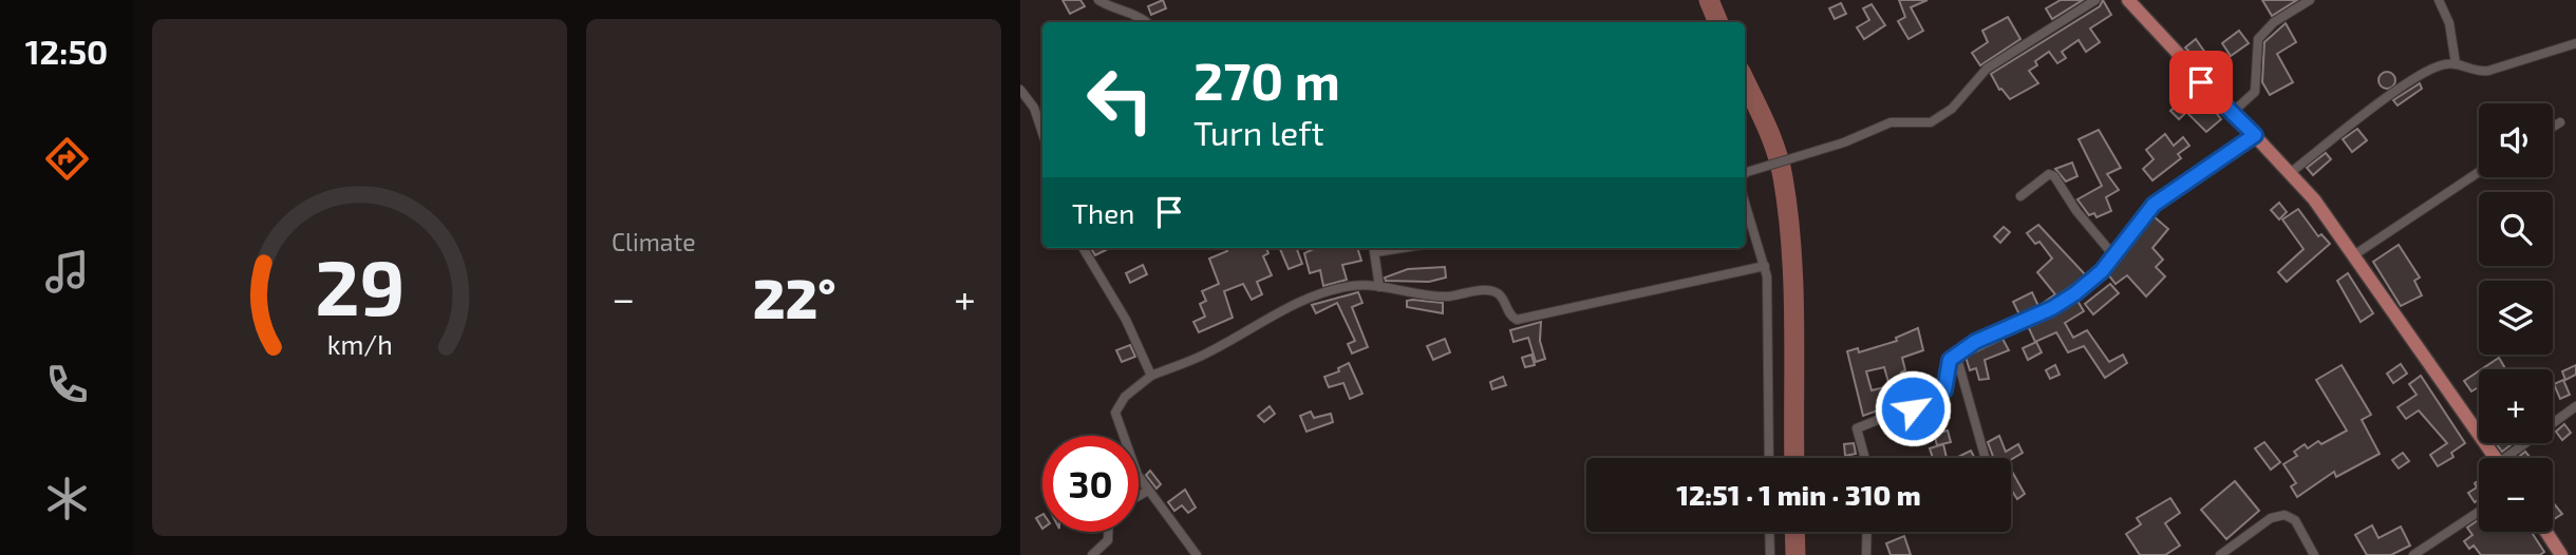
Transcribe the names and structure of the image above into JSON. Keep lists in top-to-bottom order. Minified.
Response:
{"page":{"tabs":"12:50","tile":"Climate","turn":["270 m","Turn left"],"map_buttons":["+","−"],"then":"Then","heat":["−","22°","+"],"limit":"30","trip":"12:51 · 1 min · 310 m","gauge":["29","km/h"]}}
